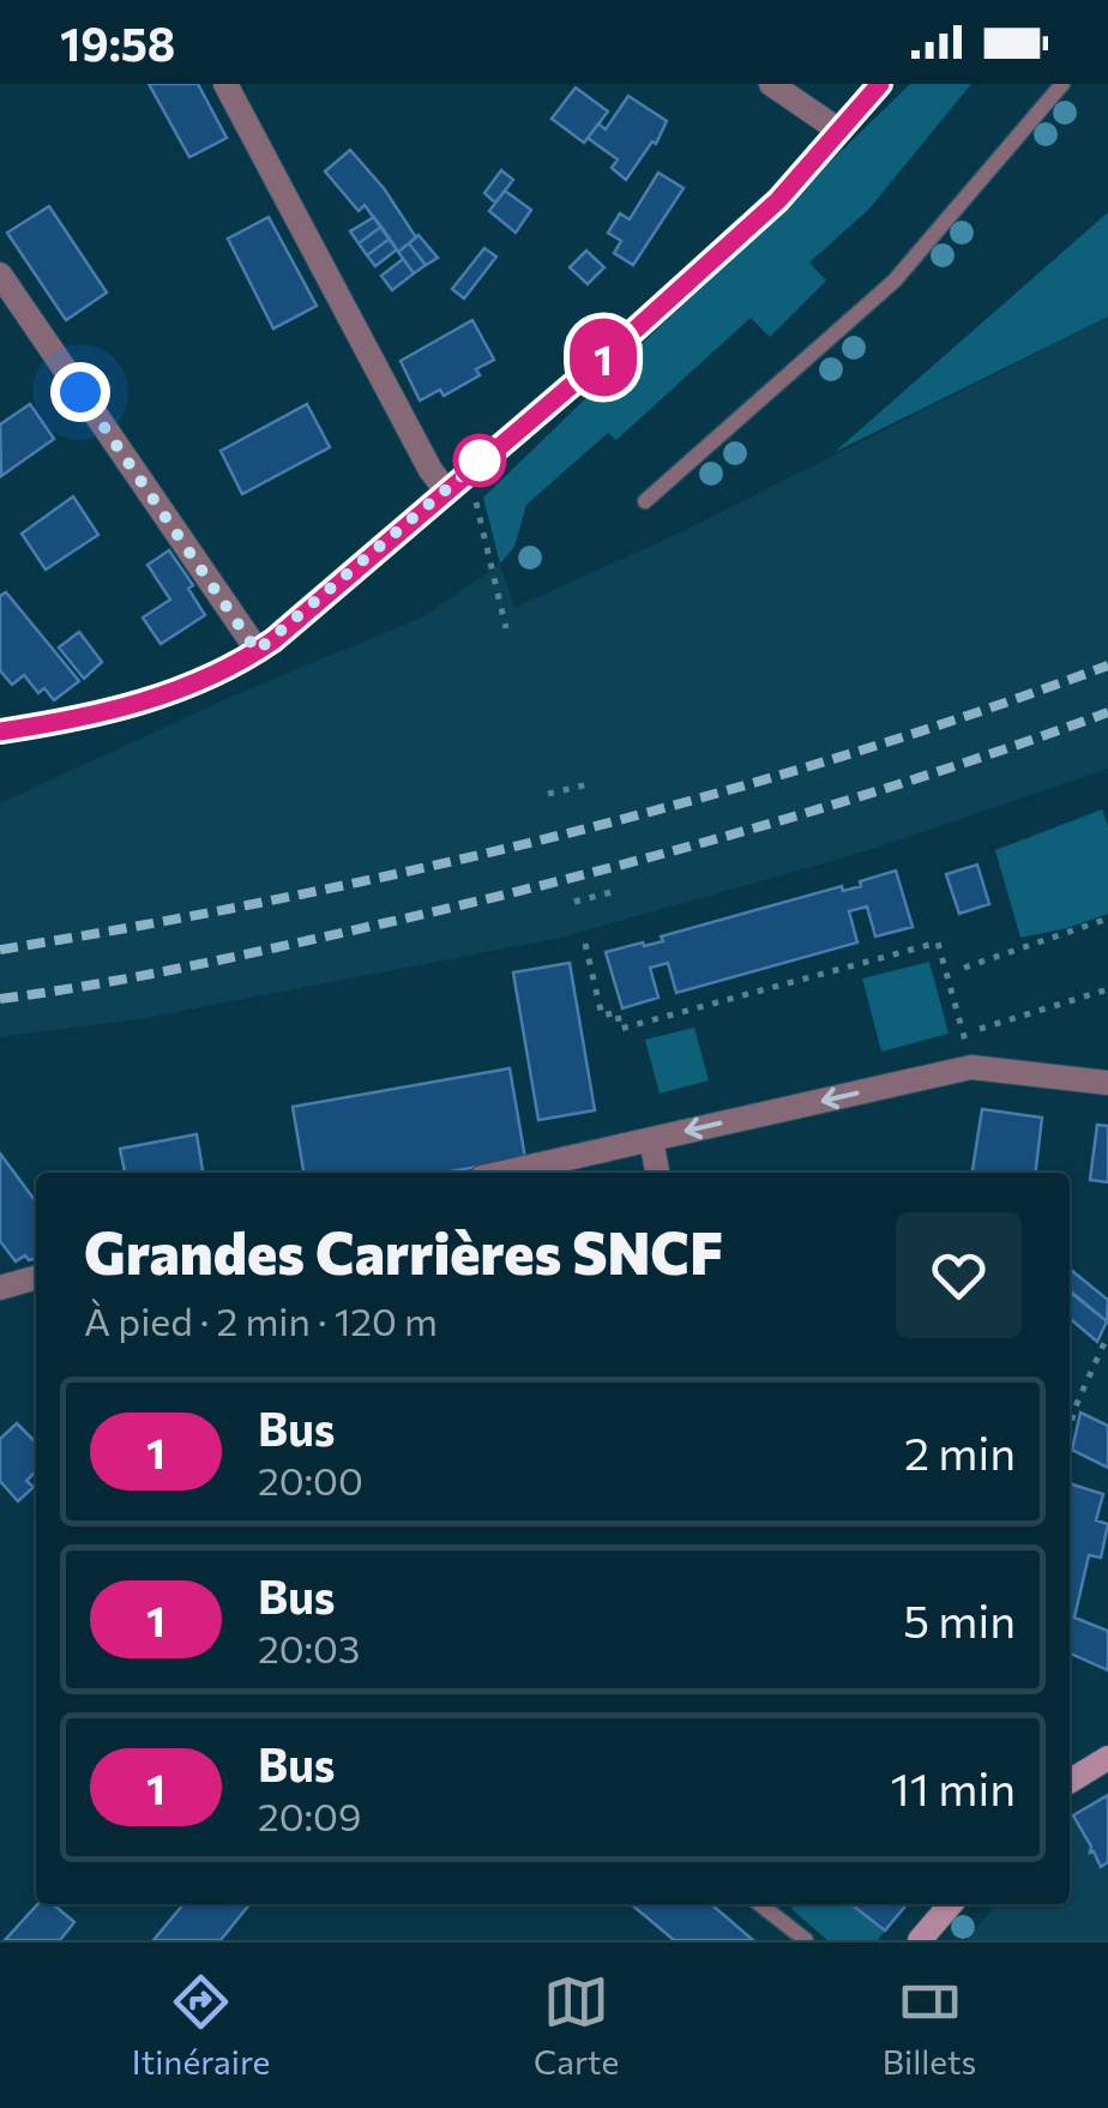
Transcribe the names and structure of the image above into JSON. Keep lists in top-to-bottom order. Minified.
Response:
{"lines":["bus line 1"],"page":{"status":"19:58","on_map":"1","heading":["Grandes Carrières SNCF","À pied · 2 min · 120 m"],"list":[{"mark":"1","name":"Bus","note":"20:00","value":"2 min"},{"mark":"1","name":"Bus","note":"20:03","value":"5 min"},{"mark":"1","name":"Bus","note":"20:09","value":"11 min"}],"tabs":["Itinéraire","Carte","Billets"]}}
